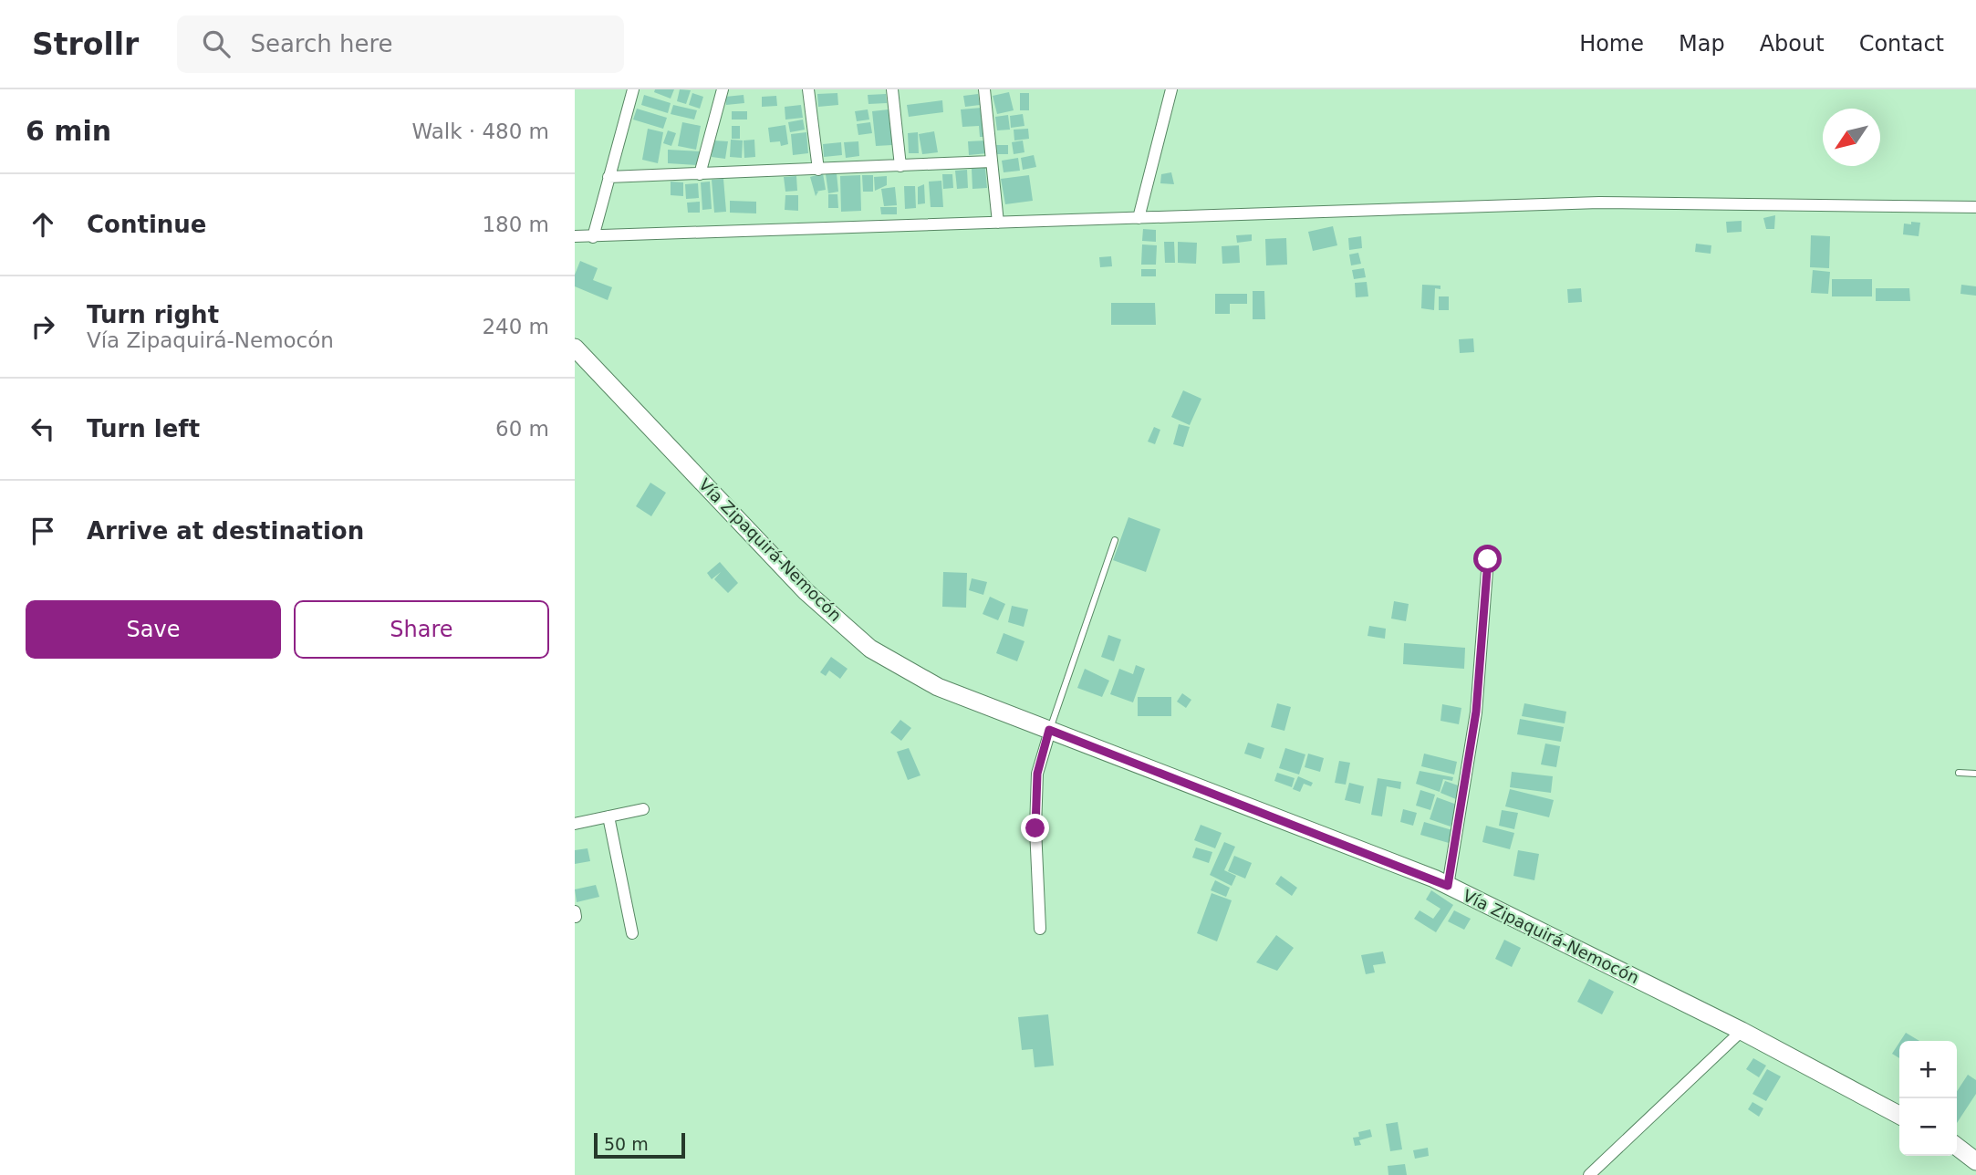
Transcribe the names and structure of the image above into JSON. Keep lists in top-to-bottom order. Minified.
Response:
{"streets":{"main road":["Vía Zipaquirá-Nemocón"]},"scale_bar":"50 m","north":"bottom left","page":{"header":"Strollr","search":"Search here","nav":["Home","Map","About","Contact"],"heading":["6 min","Walk · 480 m"],"list":[["Continue","180 m"],["Turn right","Vía Zipaquirá-Nemocón","240 m"],["Turn left","60 m"],"Arrive at destination"],"buttons":["Save","Share"],"map_buttons":["+","−"],"scale":"50 m"}}
